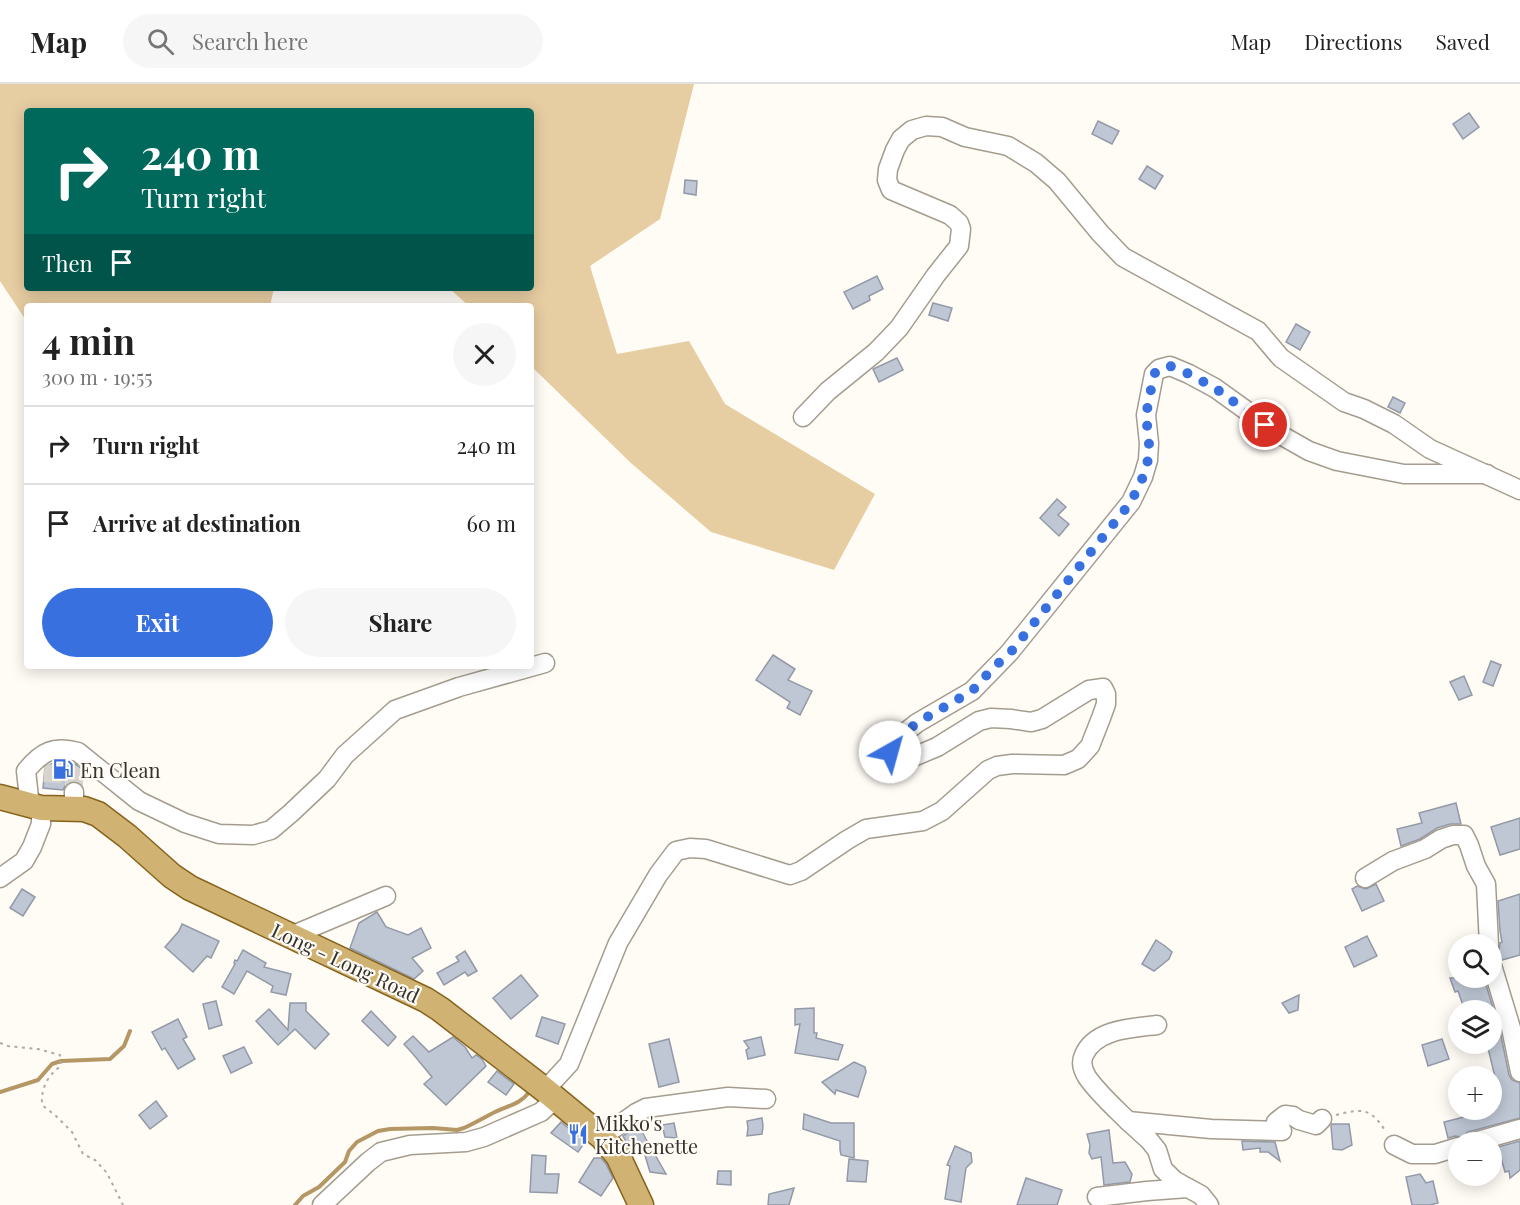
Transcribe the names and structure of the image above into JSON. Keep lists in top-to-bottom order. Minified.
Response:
{"streets":{"main road":["Long - Long Road"]},"places":{"fuel station":["En Clean"],"restaurant":["Mikko's Kitchenette"]},"page":{"header":"Map","search":"Search here","nav":["Map","Directions","Saved"],"turn":["240 m","Turn right"],"then":"Then","heading":["4 min","300 m · 19:55"],"list":[{"name":"Turn right","value":"240 m"},{"name":"Arrive at destination","value":"60 m"}],"buttons":["Exit","Share"],"map_buttons":["+","−"]}}
